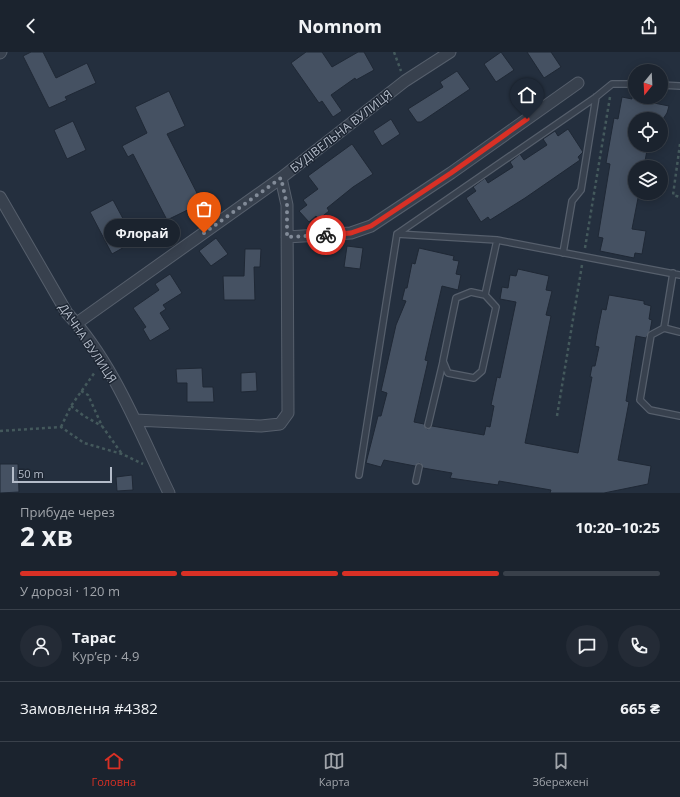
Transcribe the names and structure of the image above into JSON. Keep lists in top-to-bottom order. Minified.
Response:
{"streets":{"street":["БУДІВЕЛЬНА ВУЛИЦЯ","ДАЧНА ВУЛИЦЯ"]},"crossings":[["БУДІВЕЛЬНА ВУЛИЦЯ","ДАЧНА ВУЛИЦЯ"]],"places":["Флорай"],"scale_bar":"50 m","north":"bottom","page":{"header":"Nomnom","bubble":"Флорай","scale":"50 m","heading":["2 хв","Прибуде через","10:20–10:25"],"panel":["Тарас","Кур’єр · 4.9","Замовлення #4382","665 ₴"],"bar":"У дорозі · 120 m","tabs":["Головна","Карта","Збережені"]}}
